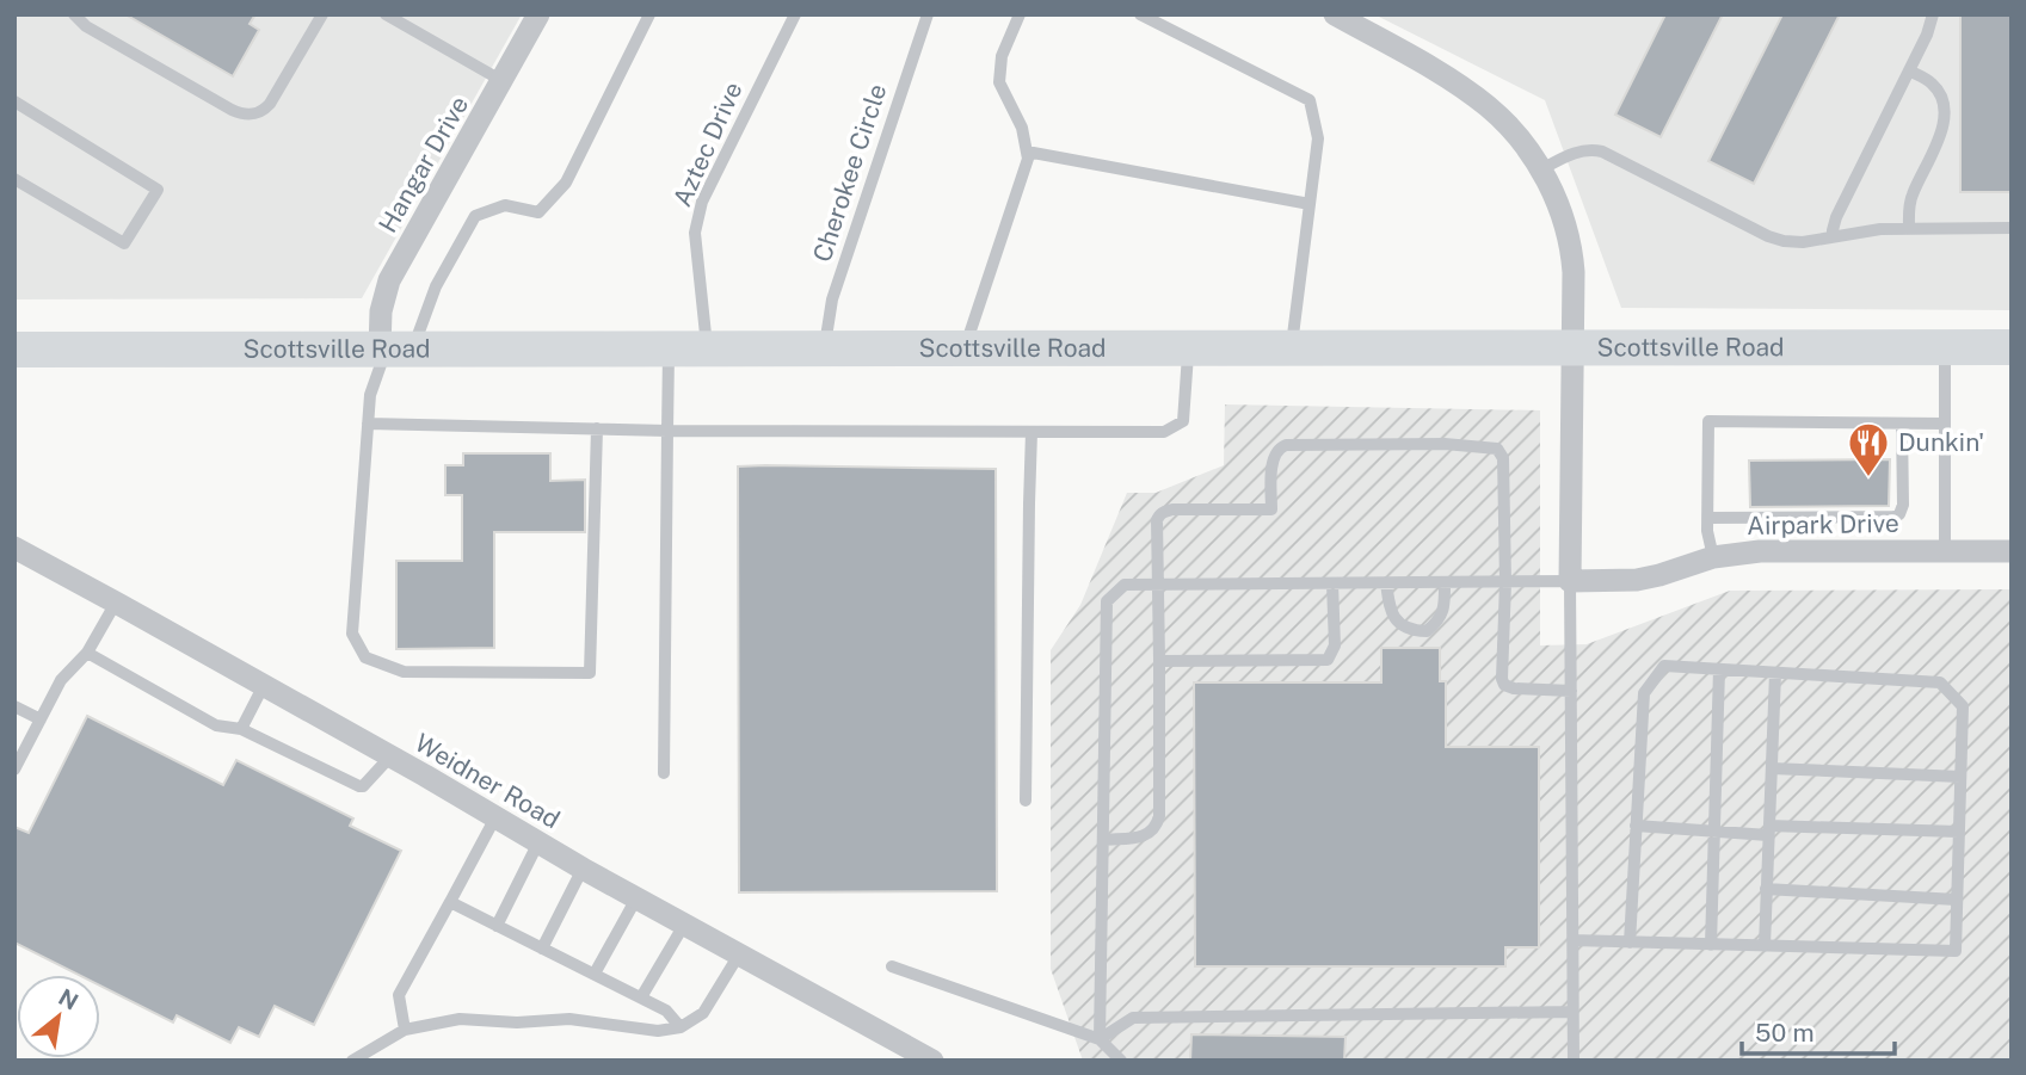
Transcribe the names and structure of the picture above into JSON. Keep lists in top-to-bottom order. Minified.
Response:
{"streets":{"main road":["Scottsville Road"],"street":["Hangar Drive","Airpark Drive","Weidner Road"],"lane":["Aztec Drive","Cherokee Circle"]},"crossings":[["Aztec Drive","Scottsville Road"],["Hangar Drive","Scottsville Road"],["Cherokee Circle","Scottsville Road"]],"places":{"restaurant":["Dunkin'"]},"scale_bar":"50 m","north":"top right"}
